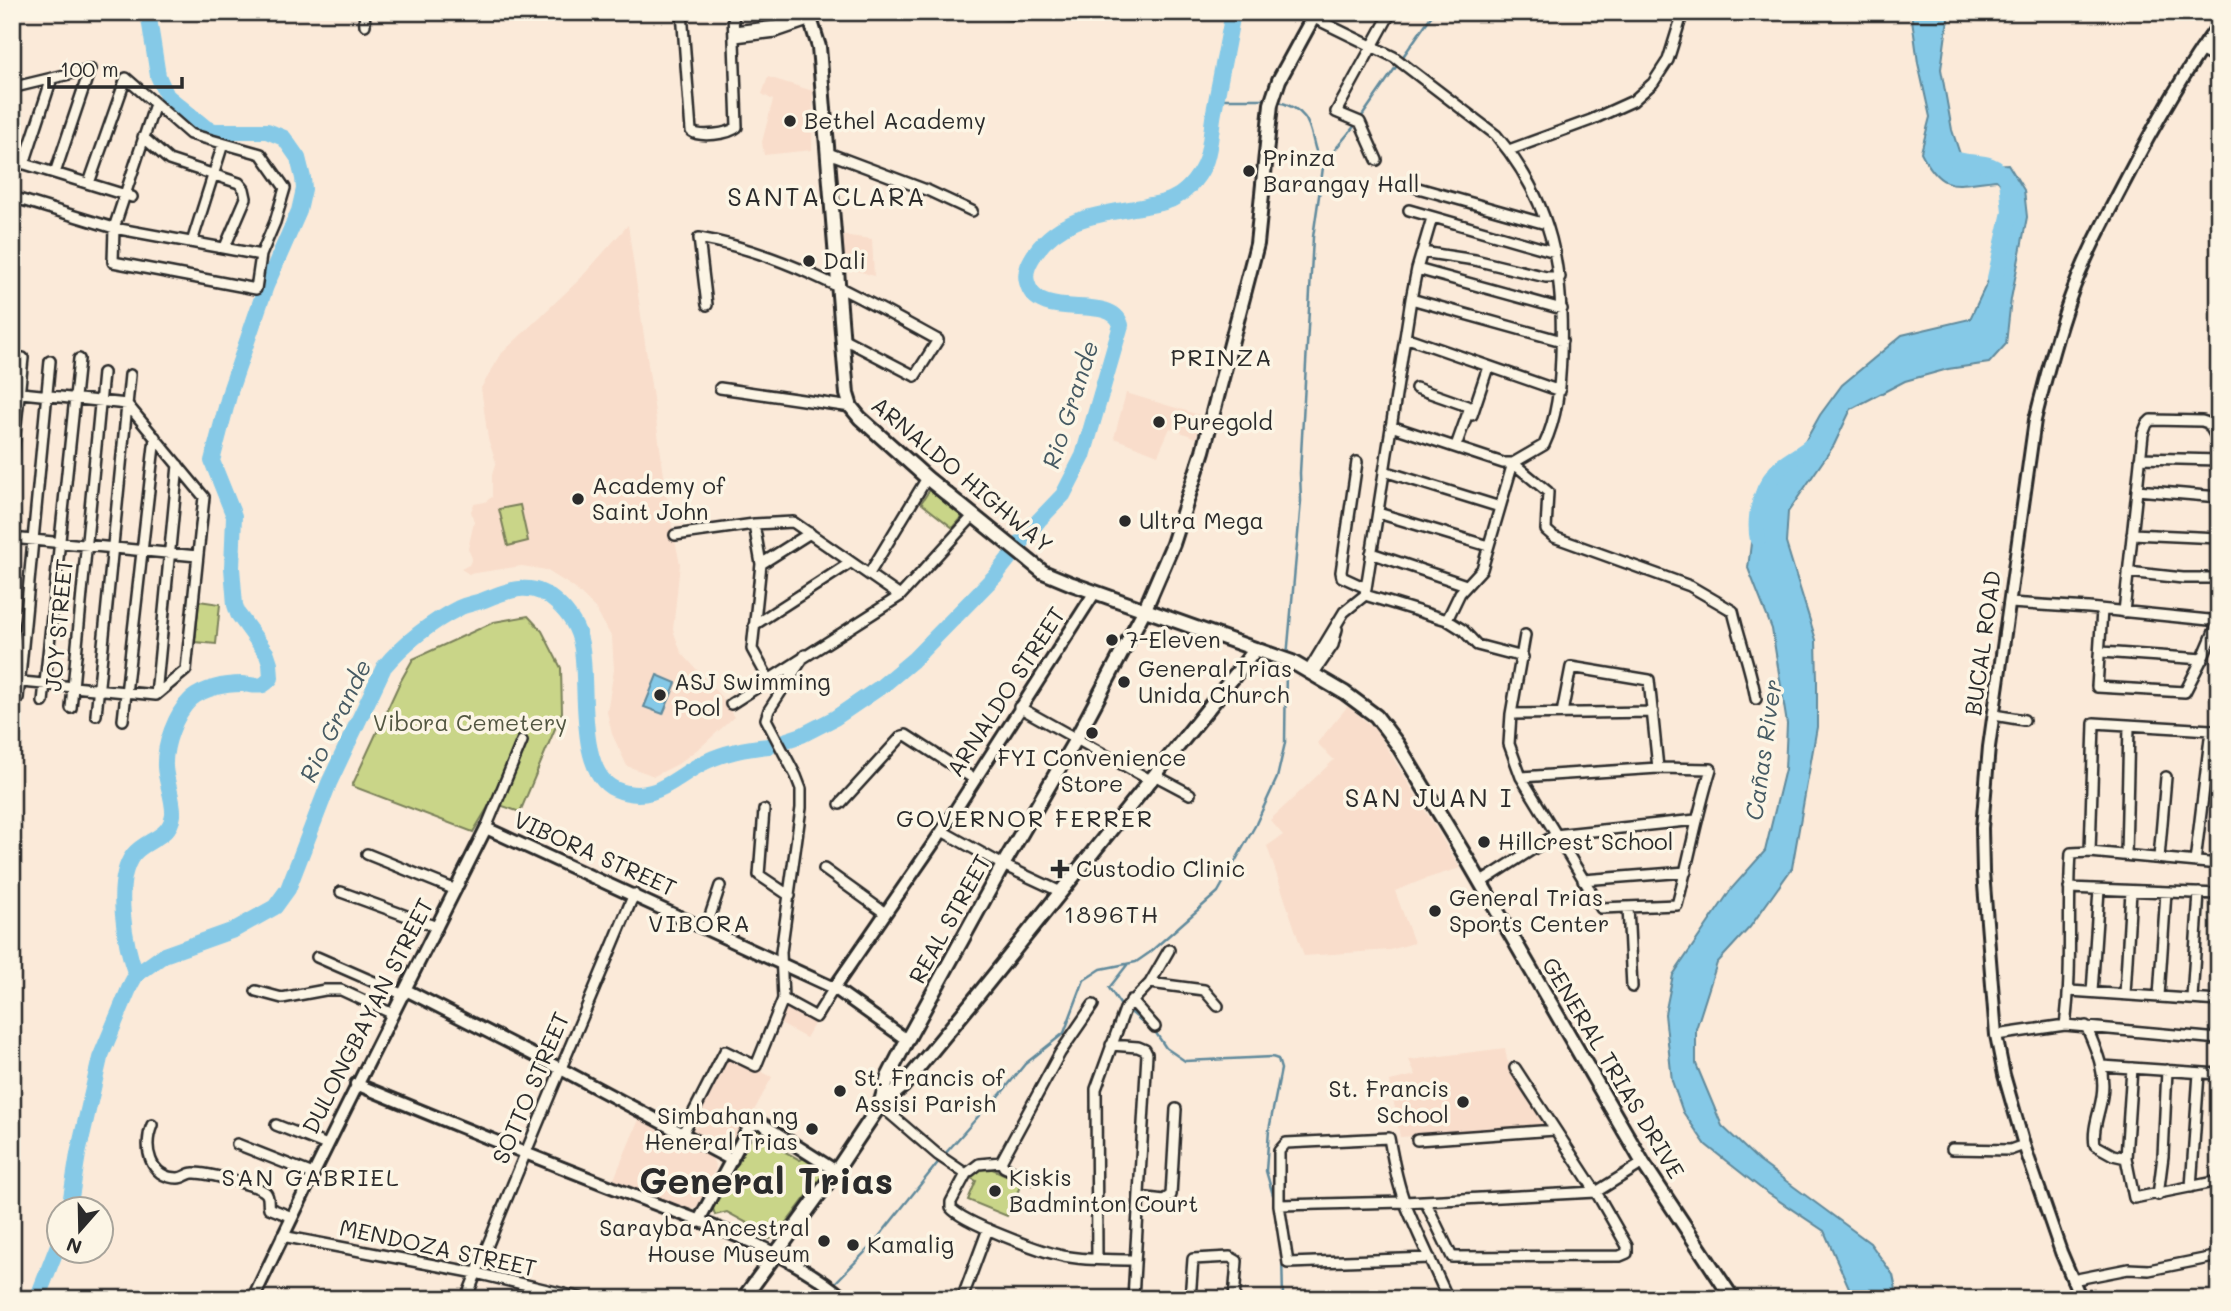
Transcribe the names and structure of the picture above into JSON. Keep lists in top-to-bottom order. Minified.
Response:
{"streets":{"main road":["ARNALDO HIGHWAY","REAL STREET","GENERAL TRIAS DRIVE"],"street":["JOY STREET","BUCAL ROAD","ARNALDO STREET","VIBORA STREET","DULONGBAYAN STREET","SOTTO STREET","MENDOZA STREET"]},"crossings":[["ARNALDO HIGHWAY","ARNALDO STREET"],["ARNALDO HIGHWAY","REAL STREET"],["ARNALDO HIGHWAY","GENERAL TRIAS DRIVE"],["ARNALDO STREET","VIBORA STREET"],["VIBORA STREET","REAL STREET"],["VIBORA STREET","DULONGBAYAN STREET"],["VIBORA STREET","SOTTO STREET"],["REAL STREET","GENERAL TRIAS DRIVE"],["DULONGBAYAN STREET","MENDOZA STREET"],["SOTTO STREET","MENDOZA STREET"]],"districts":["SANTA CLARA","PRINZA","SAN JUAN I","GOVERNOR FERRER","1896TH","VIBORA","SAN GABRIEL","General Trias"],"water":["Rio Grande","Cañas River"],"parks":["Vibora Cemetery"],"places":{"other":["Bethel Academy","Prinza Barangay Hall","Dali","Puregold","Academy of Saint John","Ultra Mega","7-Eleven","General Trias Unida Church","ASJ Swimming Pool","FYI Convenience Store","Hillcrest School","General Trias Sports Center","St. Francis of Assisi Parish","St. Francis School","Simbahan ng Heneral Trias","Kiskis Badminton Court","Sarayba Ancestral House Museum","Kamalig"],"health":["Custodio Clinic"]},"scale_bar":"100 m","north":"bottom"}
